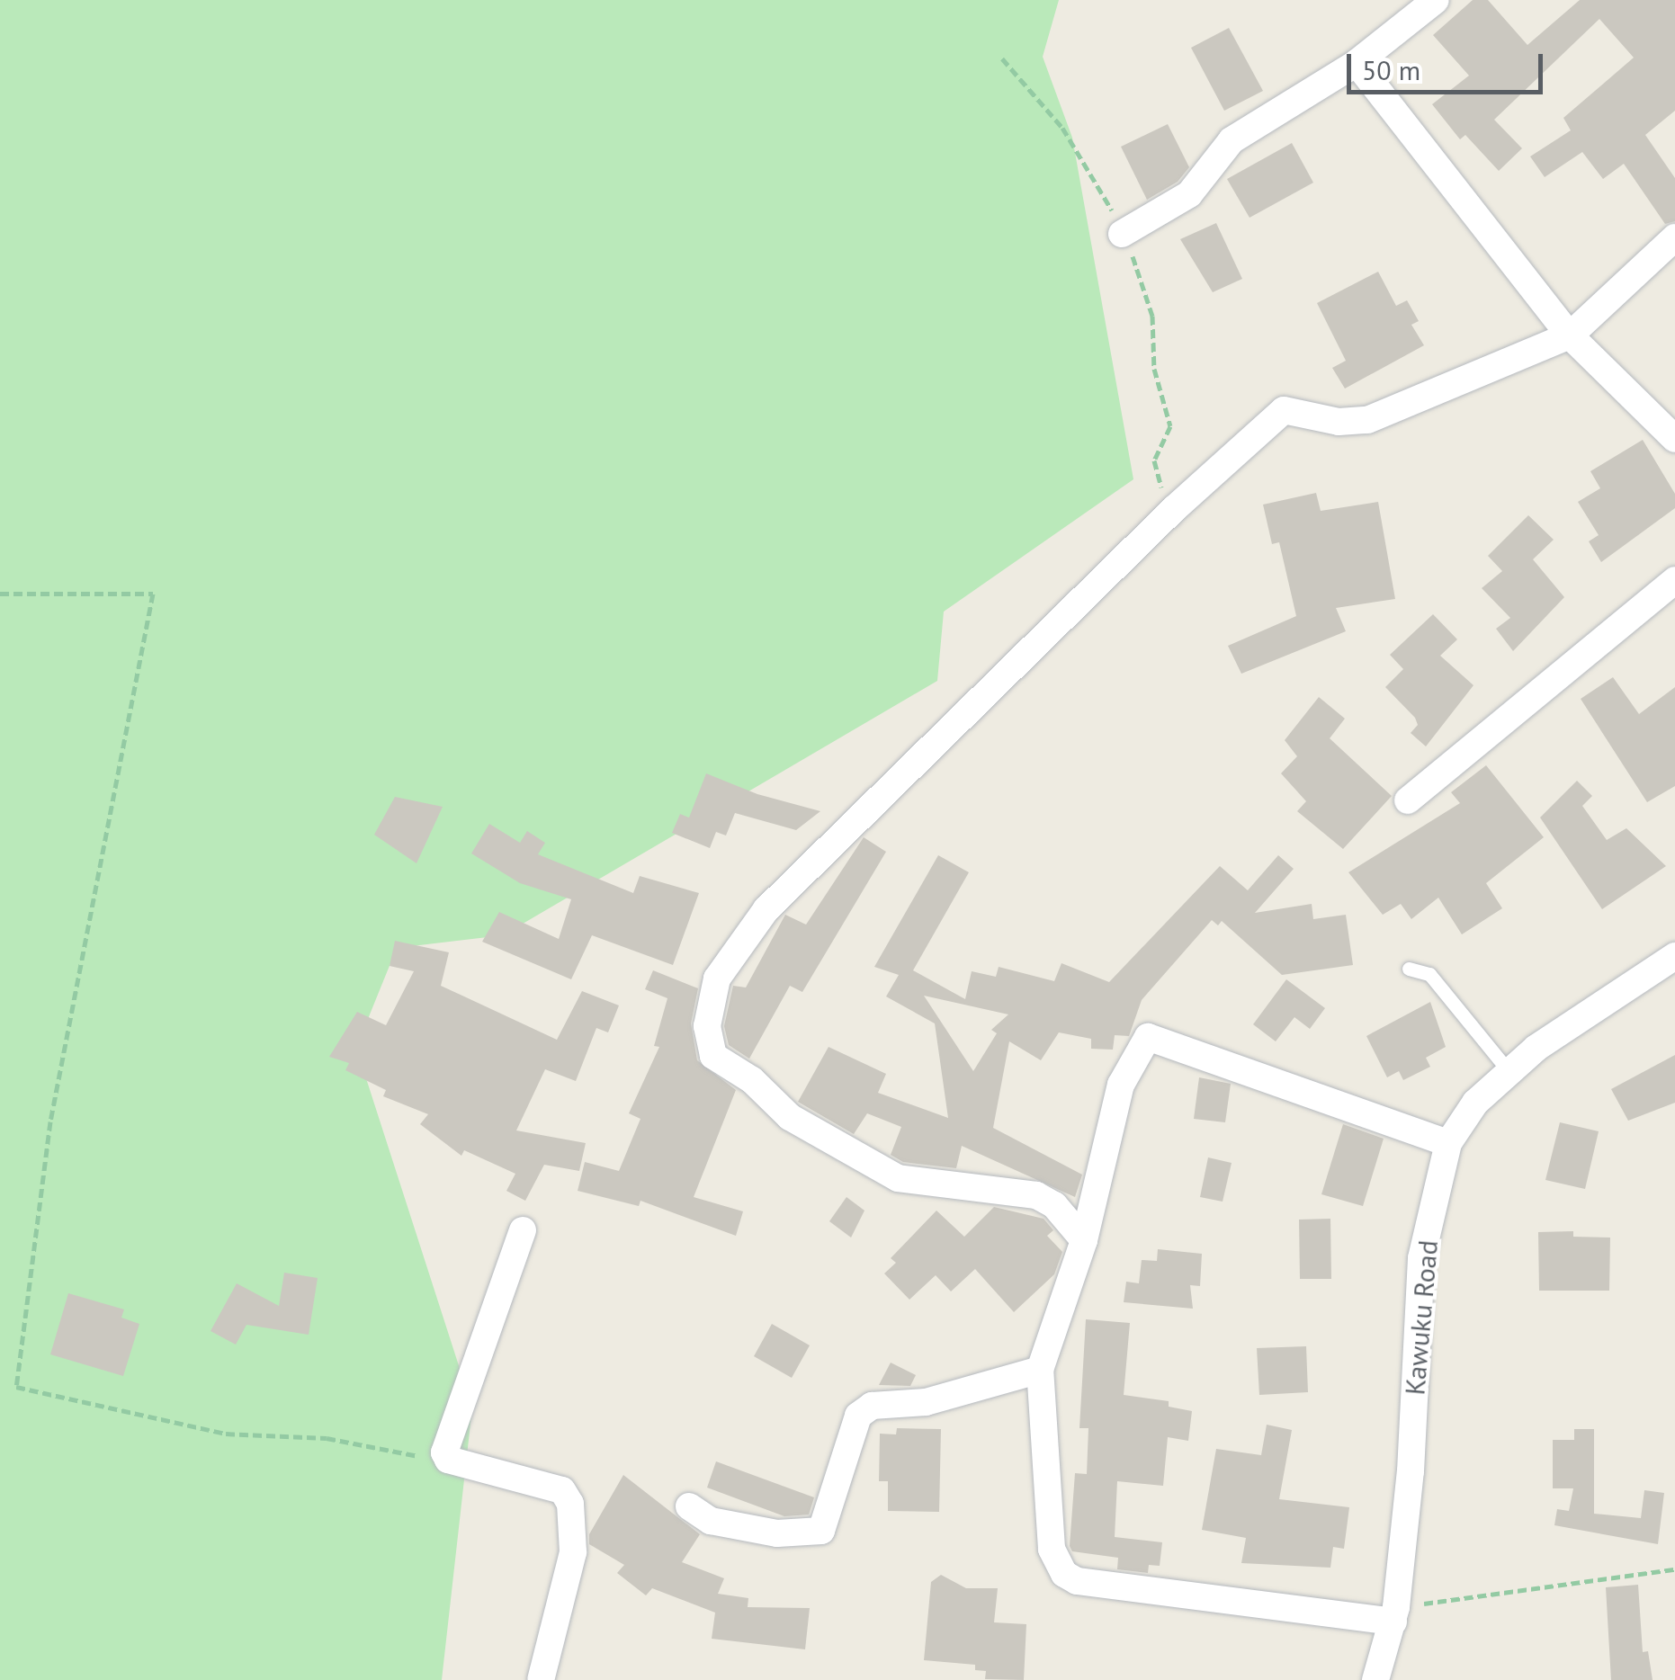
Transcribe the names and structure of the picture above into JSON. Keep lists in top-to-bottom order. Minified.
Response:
{"streets":{"street":["Kawuku Road"]},"scale_bar":"50 m"}
